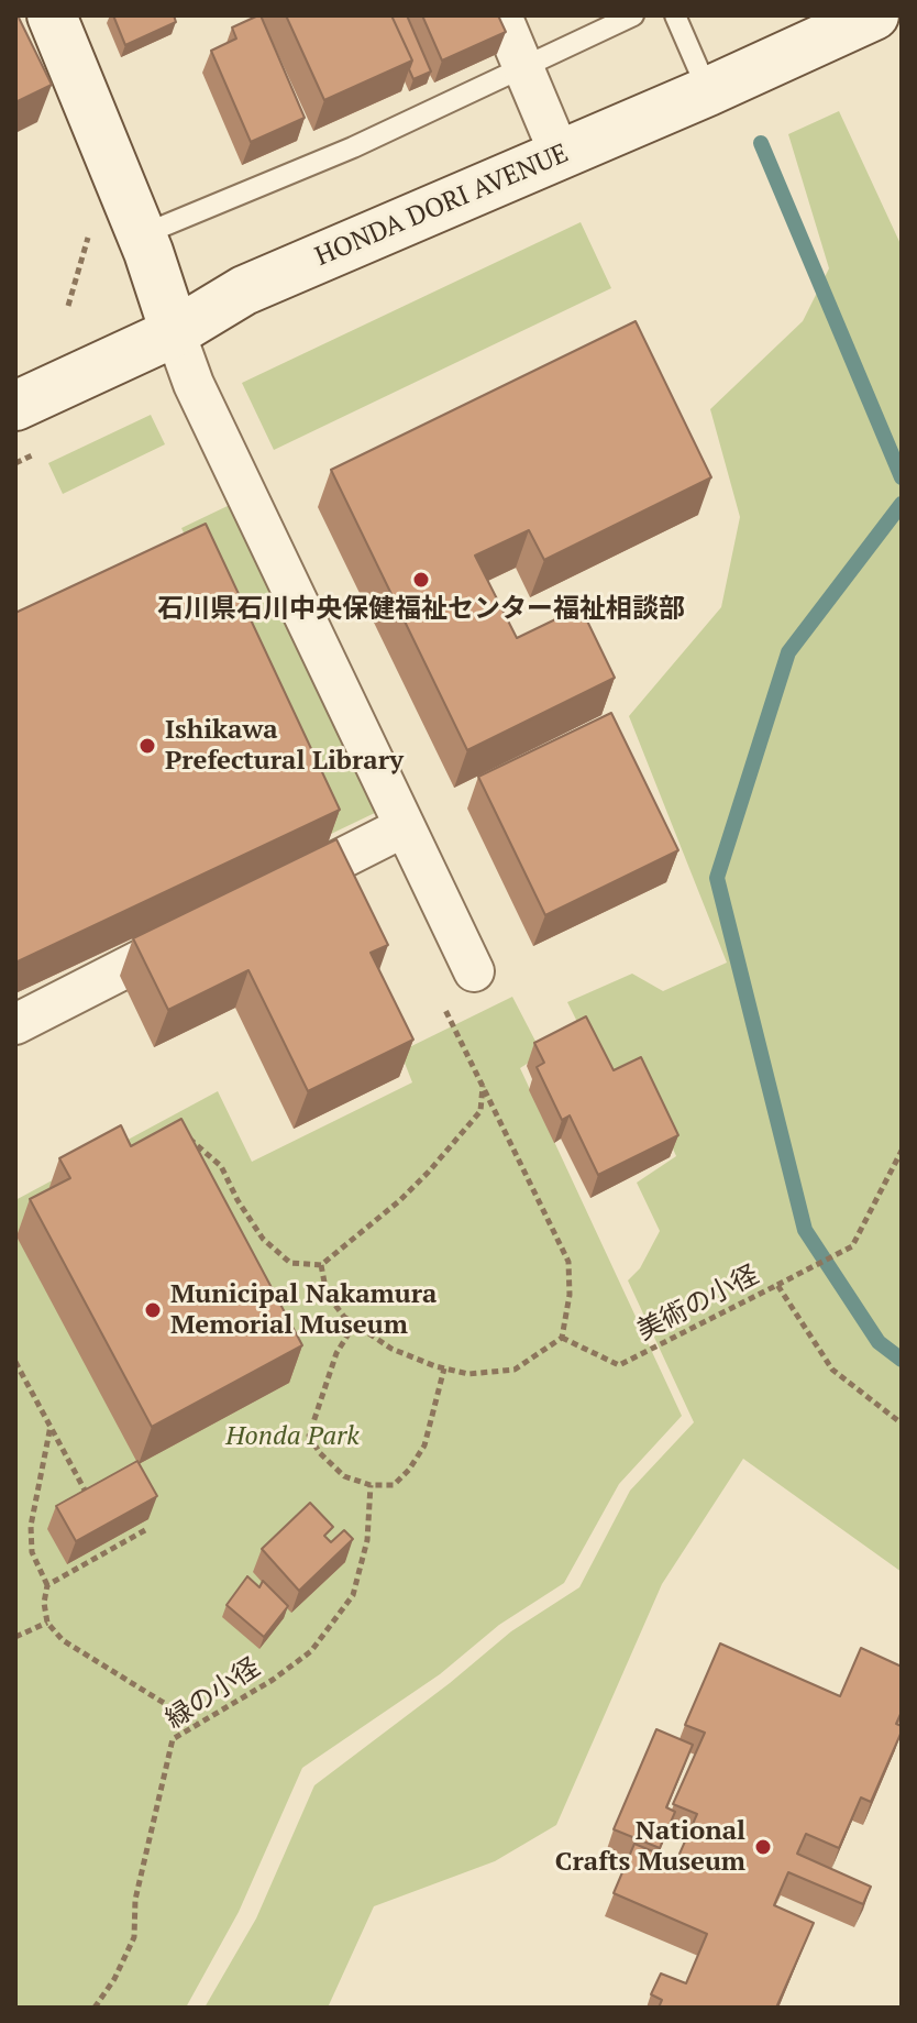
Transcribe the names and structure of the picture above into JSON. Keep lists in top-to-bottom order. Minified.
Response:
{"streets":{"street":["HONDA DORI AVENUE"],"path":["美術の小径","緑の小径"]},"parks":["Honda Park"],"places":["石川県石川中央保健福祉センター福祉相談部","Ishikawa Prefectural Library","Municipal Nakamura Memorial Museum","National Crafts Museum"]}
